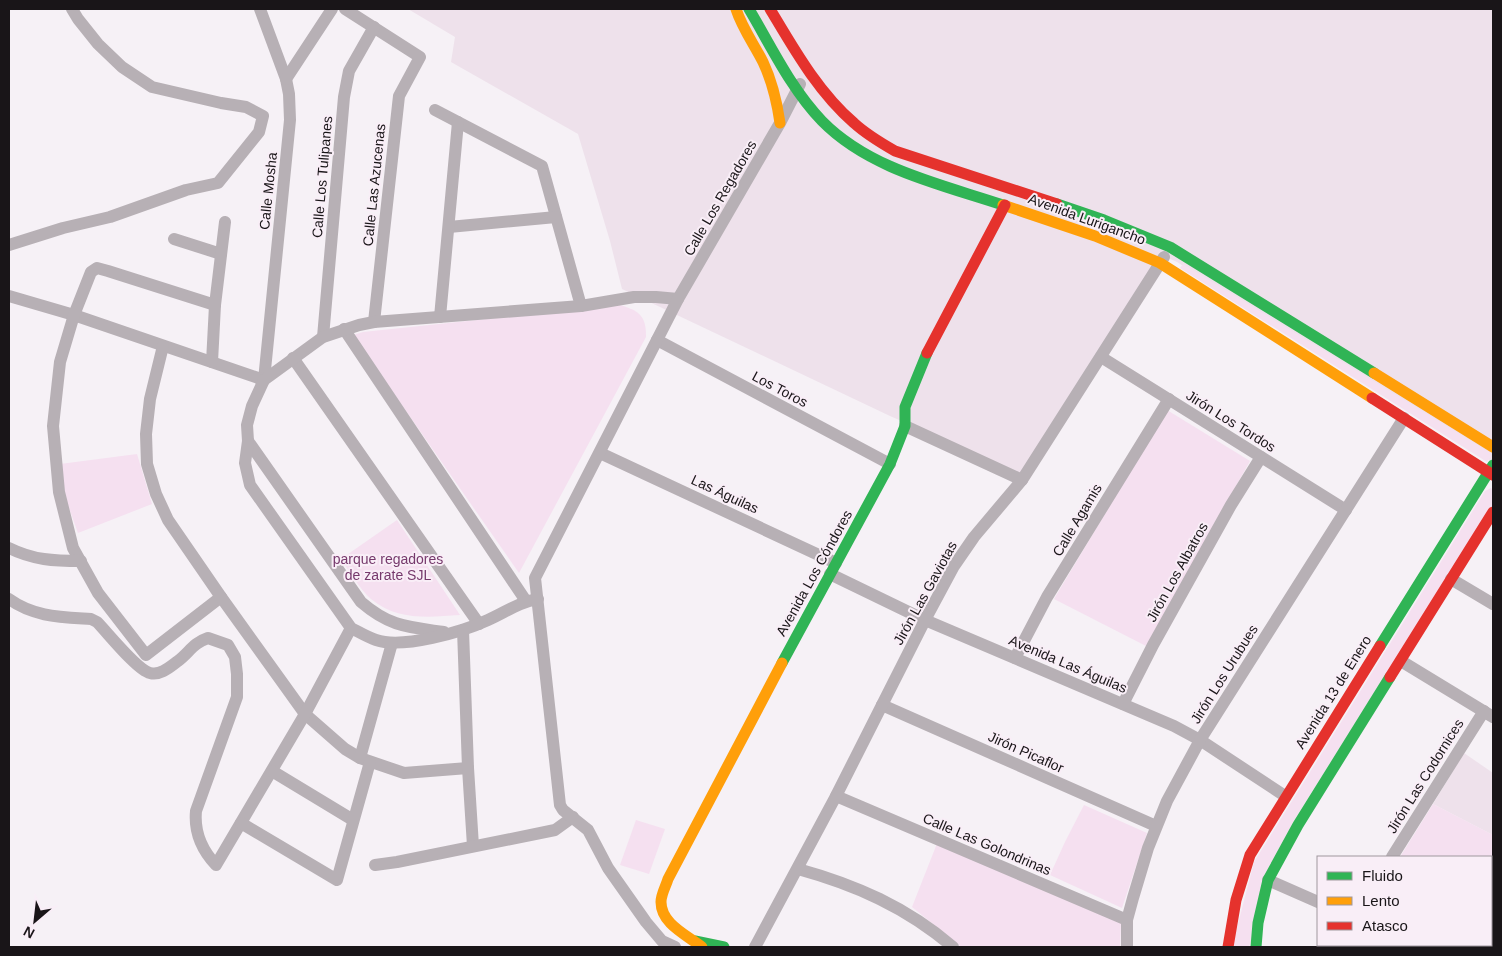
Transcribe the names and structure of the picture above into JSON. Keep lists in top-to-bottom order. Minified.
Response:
{"streets":{"main road":["Avenida Lurigancho","Avenida Los Cóndores","Avenida 13 de Enero"],"street":["Calle Los Tulipanes","Calle Las Azucenas","Calle Mosha","Calle Los Regadores","Los Toros","Jirón Los Tordos","Las Águilas","Calle Agamis","Jirón Los Albatros","Jirón Las Gaviotas","Avenida Las Águilas","Jirón Los Urubues","Jirón Picaflor","Jirón Las Codornices","Calle Las Golondrinas"]},"crossings":[["Calle Los Tulipanes","Calle Las Azucenas"],["Calle Los Regadores","Avenida Lurigancho"],["Calle Los Regadores","Los Toros"],["Calle Los Regadores","Las Águilas"],["Avenida Lurigancho","Avenida Los Cóndores"],["Avenida Lurigancho","Jirón Las Gaviotas"],["Avenida Lurigancho","Jirón Los Urubues"],["Avenida Lurigancho","Avenida 13 de Enero"],["Los Toros","Avenida Los Cóndores"],["Jirón Los Tordos","Calle Agamis"],["Jirón Los Tordos","Jirón Los Albatros"],["Jirón Los Tordos","Jirón Las Gaviotas"],["Jirón Los Tordos","Jirón Los Urubues"],["Las Águilas","Avenida Los Cóndores"],["Calle Agamis","Avenida Las Águilas"],["Jirón Los Albatros","Avenida Las Águilas"],["Avenida Los Cóndores","Avenida Las Águilas"],["Jirón Las Gaviotas","Avenida Las Águilas"],["Jirón Las Gaviotas","Jirón Picaflor"],["Jirón Las Gaviotas","Calle Las Golondrinas"],["Avenida Las Águilas","Jirón Los Urubues"],["Avenida Las Águilas","Avenida 13 de Enero"],["Jirón Los Urubues","Jirón Picaflor"],["Jirón Los Urubues","Calle Las Golondrinas"]],"parks":["parque regadores de zarate SJL"],"legend":["Fluido","Lento","Atasco"],"north":"bottom left"}
